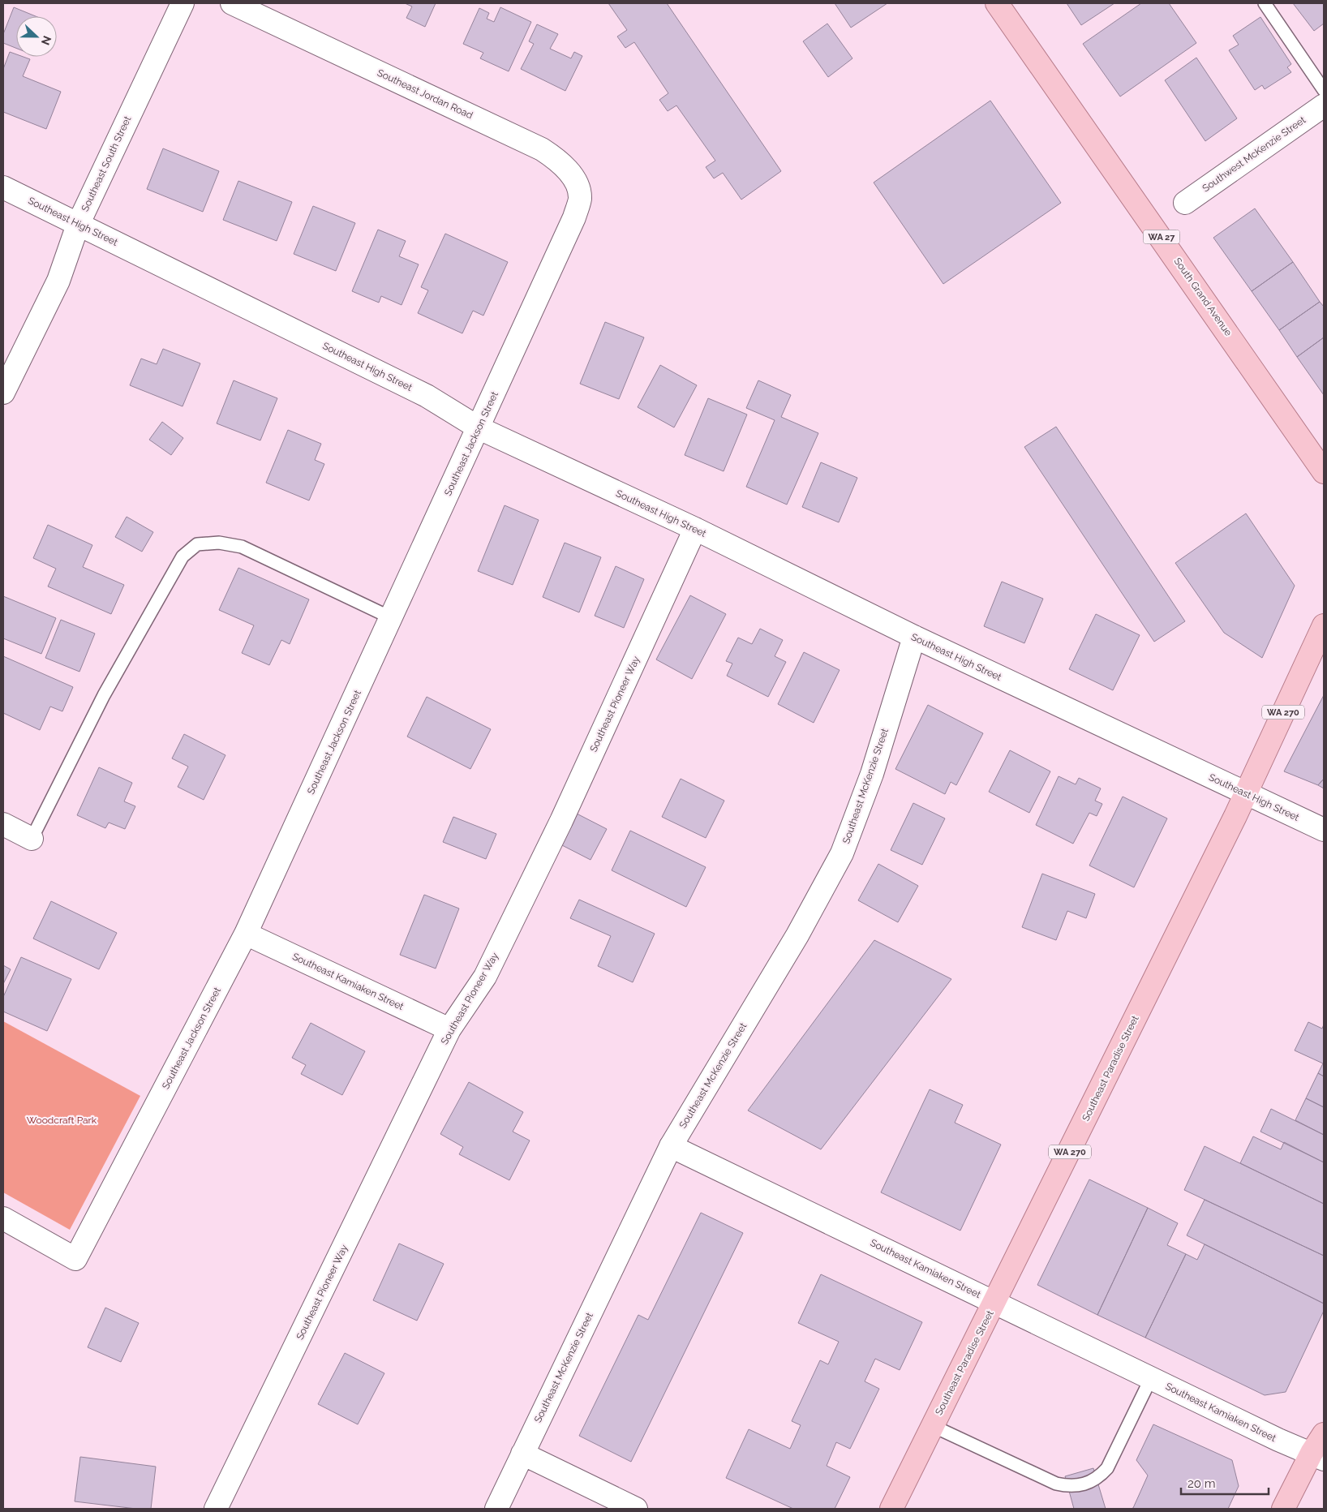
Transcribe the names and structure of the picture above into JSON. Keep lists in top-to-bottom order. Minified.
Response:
{"streets":{"main road":["WA 27","South Grand Avenue","WA 270","Southeast Paradise Street"],"street":["Southeast Jordan Road","Southwest McKenzie Street","Southeast South Street","Southeast High Street","Southeast Jackson Street","Southeast Pioneer Way","Southeast McKenzie Street","Southeast Kamiaken Street"]},"crossings":[["Southeast Jordan Road","Southeast Jackson Street"],["Southeast South Street","Southeast High Street"],["Southeast High Street","Southeast Jackson Street"],["Southeast High Street","Southeast Pioneer Way"],["Southeast High Street","Southeast McKenzie Street"],["Southeast High Street","Southeast Paradise Street"],["Southeast Jackson Street","Southeast Kamiaken Street"],["Southeast Pioneer Way","Southeast Kamiaken Street"],["Southeast McKenzie Street","Southeast Kamiaken Street"],["Southeast Kamiaken Street","Southeast Paradise Street"]],"parks":["Woodcraft Park"],"scale_bar":"20 m","north":"right"}
